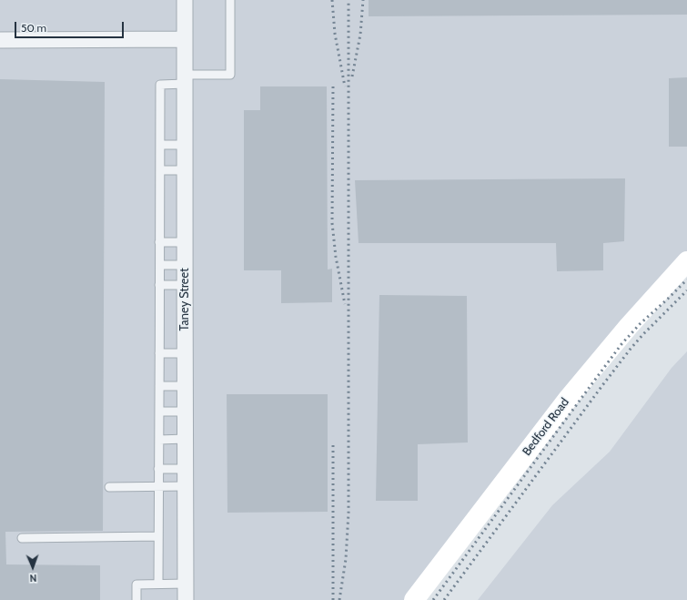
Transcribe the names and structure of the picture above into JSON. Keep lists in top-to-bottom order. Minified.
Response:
{"streets":{"street":["Taney Street","Bedford Road"]},"scale_bar":"50 m","north":"bottom"}
